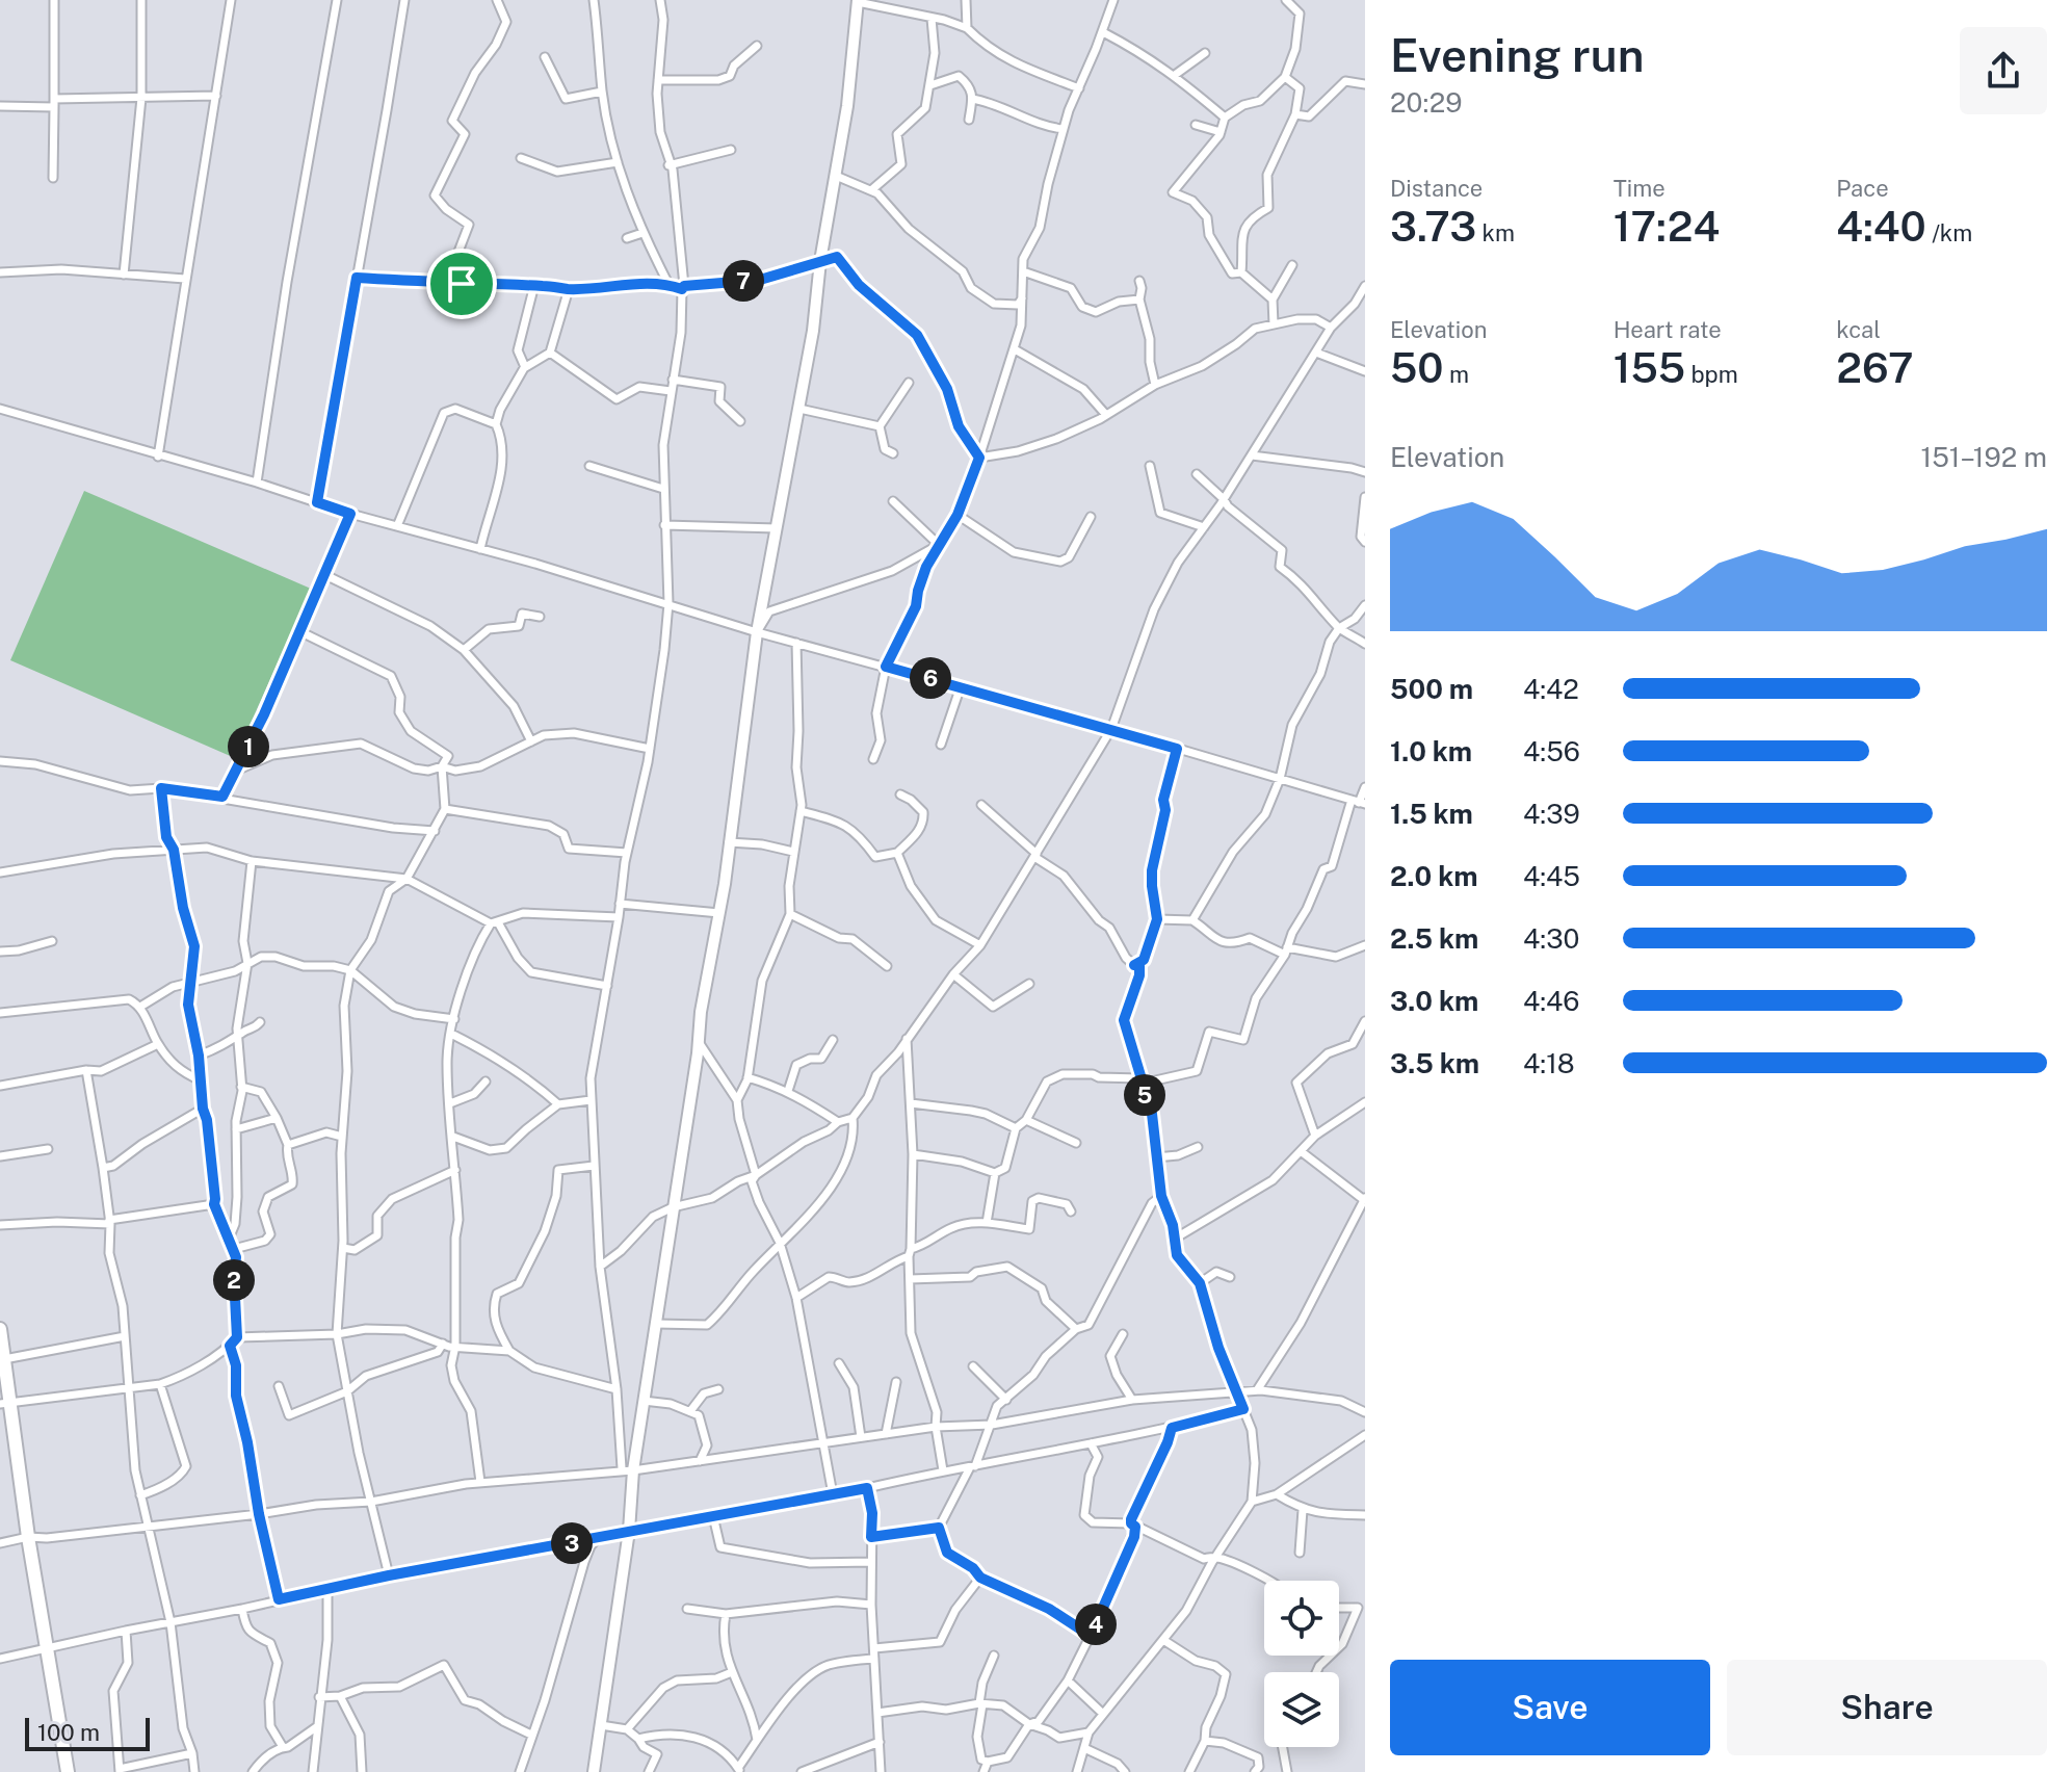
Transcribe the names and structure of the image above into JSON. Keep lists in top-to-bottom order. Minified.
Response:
{"scale_bar":"100 m","page":{"heading":["Evening run","20:29"],"stats":[["Distance","3.73 km"],["Time","17:24"],["Pace","4:40 /km"],["Elevation","50 m"],["Heart rate","155 bpm"],["kcal","267"]],"pins":["7","6","1","5","2","3","4"],"chart":["Elevation","151–192 m"],"list":[{"name":"500 m","note":"4:42"},{"name":"1.0 km","note":"4:56"},{"name":"1.5 km","note":"4:39"},{"name":"2.0 km","note":"4:45"},{"name":"2.5 km","note":"4:30"},{"name":"3.0 km","note":"4:46"},{"name":"3.5 km","note":"4:18"}],"buttons":["Save","Share"],"scale":"100 m"}}
